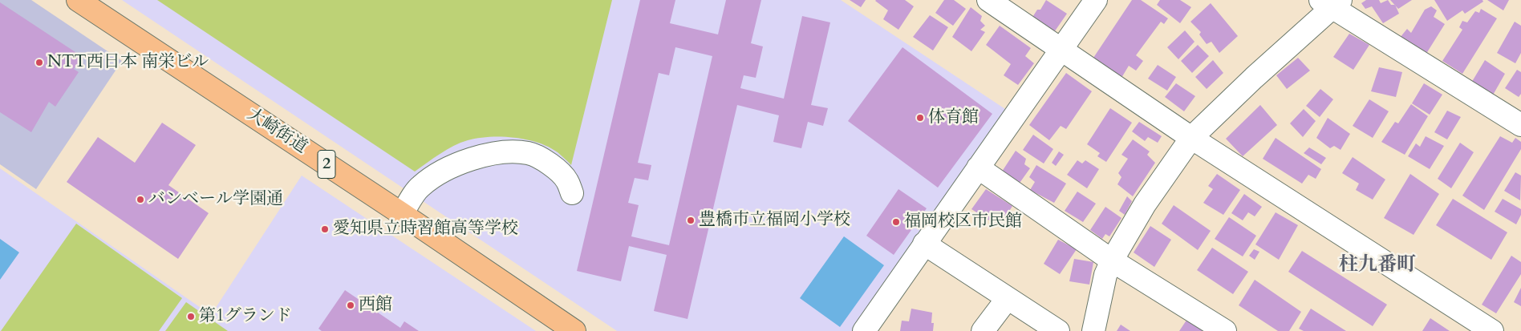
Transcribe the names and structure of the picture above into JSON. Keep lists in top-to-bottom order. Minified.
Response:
{"streets":{"main road":["大崎街道","2"]},"districts":["柱九番町"],"places":["NTT西日本 南栄ビル","体育館","バンベール学園通","豊橋市立福岡小学校","福岡校区市民館","愛知県立時習館高等学校","西館","第1グランド"]}
